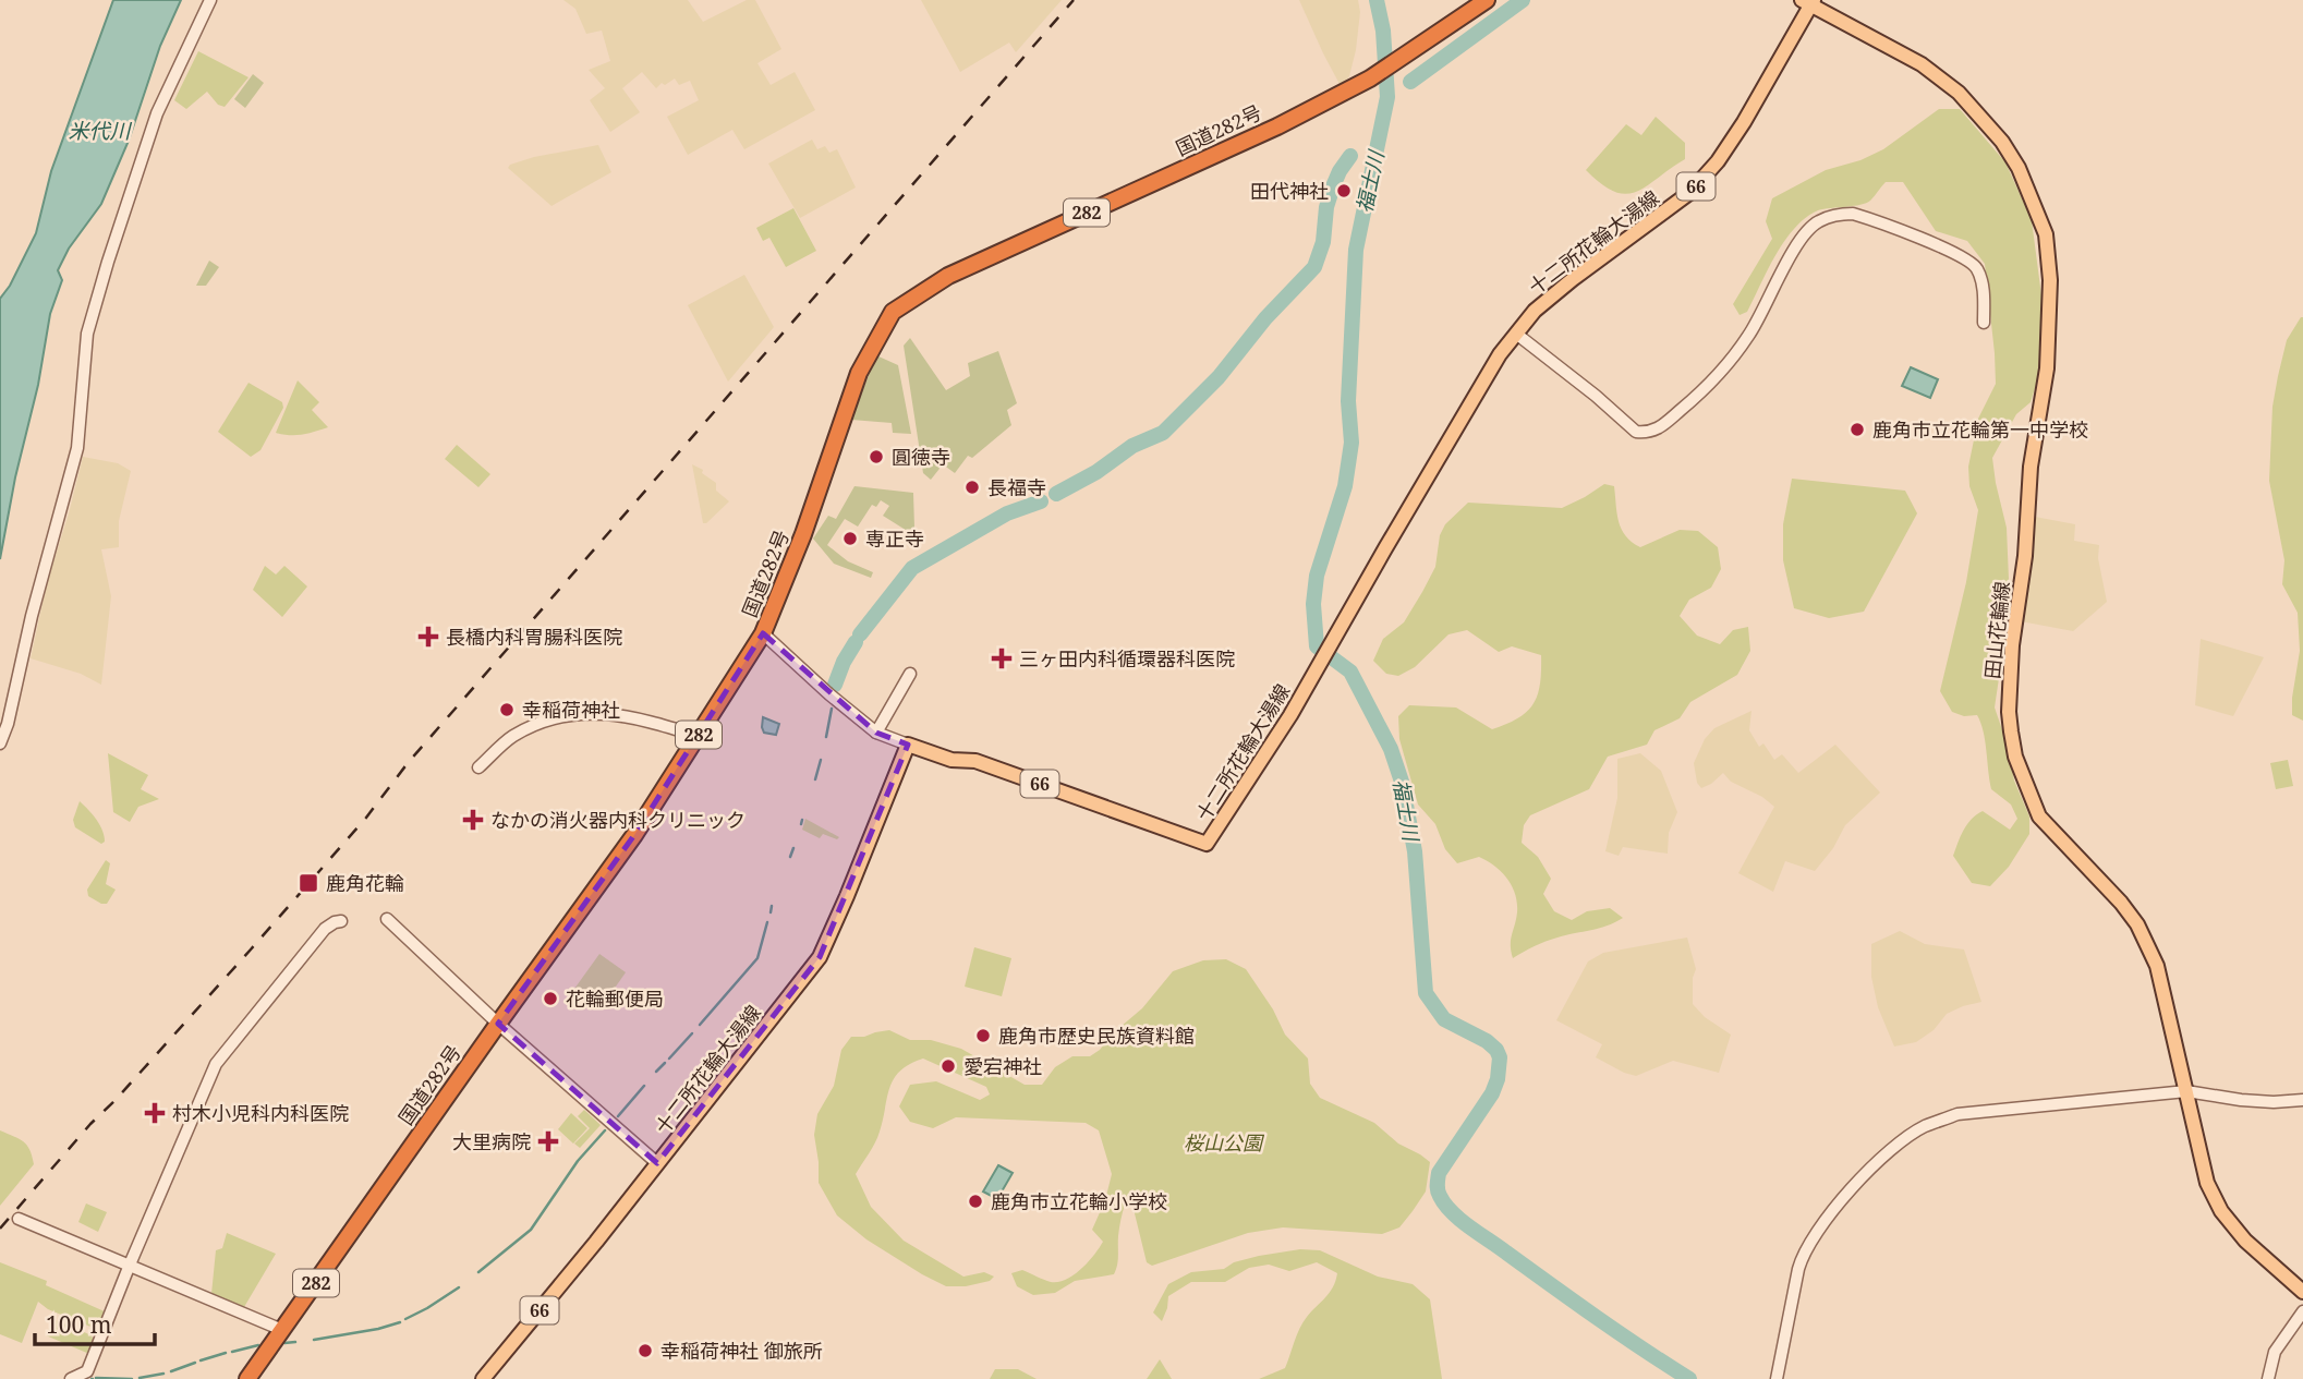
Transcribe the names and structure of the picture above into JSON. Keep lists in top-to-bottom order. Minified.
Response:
{"streets":{"highway":["国道282号","282"],"main road":["66","十二所花輪大湯線","田山花輪線"]},"crossings":[["十二所花輪大湯線","田山花輪線"]],"water":["米代川","福士川"],"parks":["桜山公園"],"places":{"other":["田代神社","鹿角市立花輪第一中学校","圓徳寺","長福寺","専正寺","幸稲荷神社","花輪郵便局","鹿角市歴史民族資料館","愛宕神社","鹿角市立花輪小学校","幸稲荷神社 御旅所"],"health":["長橋内科胃腸科医院","三ヶ田内科循環器科医院","なかの消火器内科クリニック","村木小児科内科医院","大里病院"],"transit":["鹿角花輪"]},"scale_bar":"100 m"}
